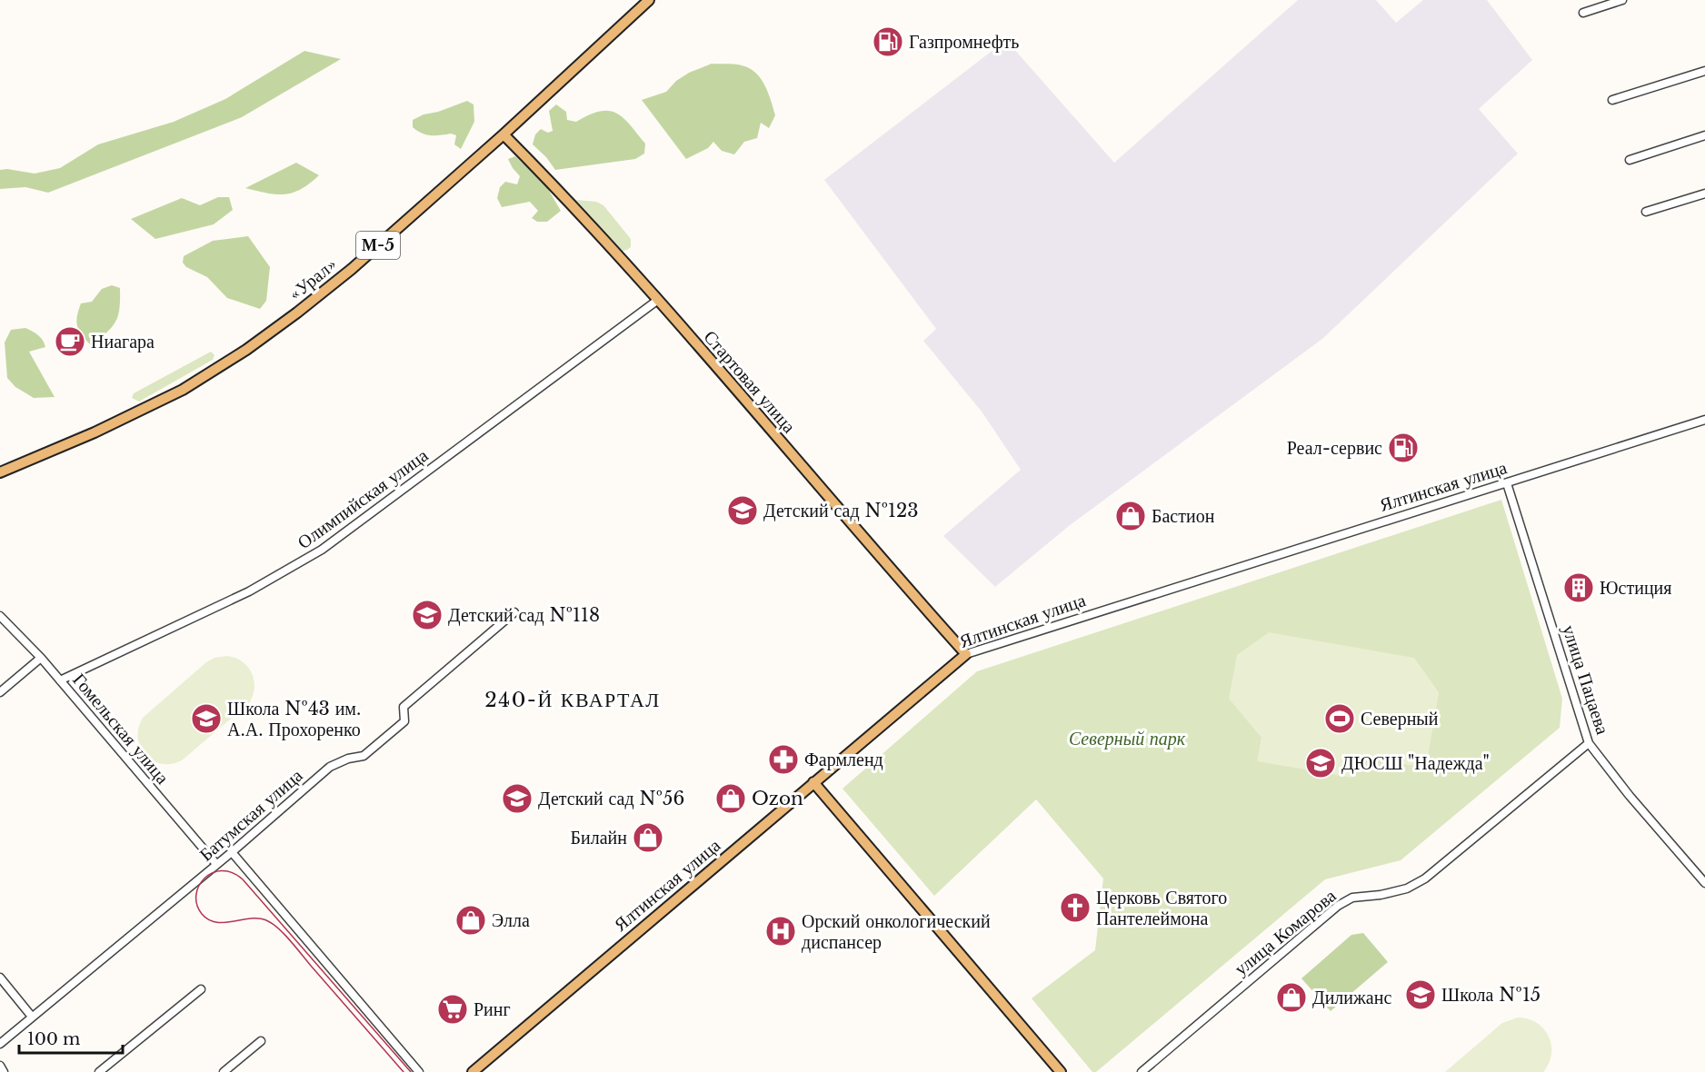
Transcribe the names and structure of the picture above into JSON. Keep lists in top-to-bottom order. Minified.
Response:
{"streets":{"main road":["М-5","«Урал»","Стартовая улица","Ялтинская улица"],"street":["Олимпийская улица","улица Пацаева","Гомельская улица","Батумская улица","улица Комарова"]},"crossings":[["«Урал»","Стартовая улица"],["Стартовая улица","Ялтинская улица"],["Стартовая улица","Олимпийская улица"],["Ялтинская улица","улица Пацаева"],["Олимпийская улица","Гомельская улица"],["улица Пацаева","улица Комарова"],["Гомельская улица","Батумская улица"]],"districts":["240-Й КВАРТАЛ"],"parks":["Северный парк"],"places":{"fuel station":["Газпромнефть","Реал-сервис"],"cafe":["Ниагара"],"school or university":["Детский сад №123","Детский сад №118","Школа №43 им. А.А. Прохоренко","ДЮСШ \"Надежда\"","Детский сад №56","Школа №15"],"shop":["Бастион","Ozon","Билайн","Элла","Дилижанс"],"building":["Юстиция"],"sports":["Северный"],"pharmacy":["Фармленд"],"church":["Церковь Святого Пантелеймона"],"hospital":["Орский онкологический диспансер"],"supermarket":["Ринг"]},"scale_bar":"100 m"}
